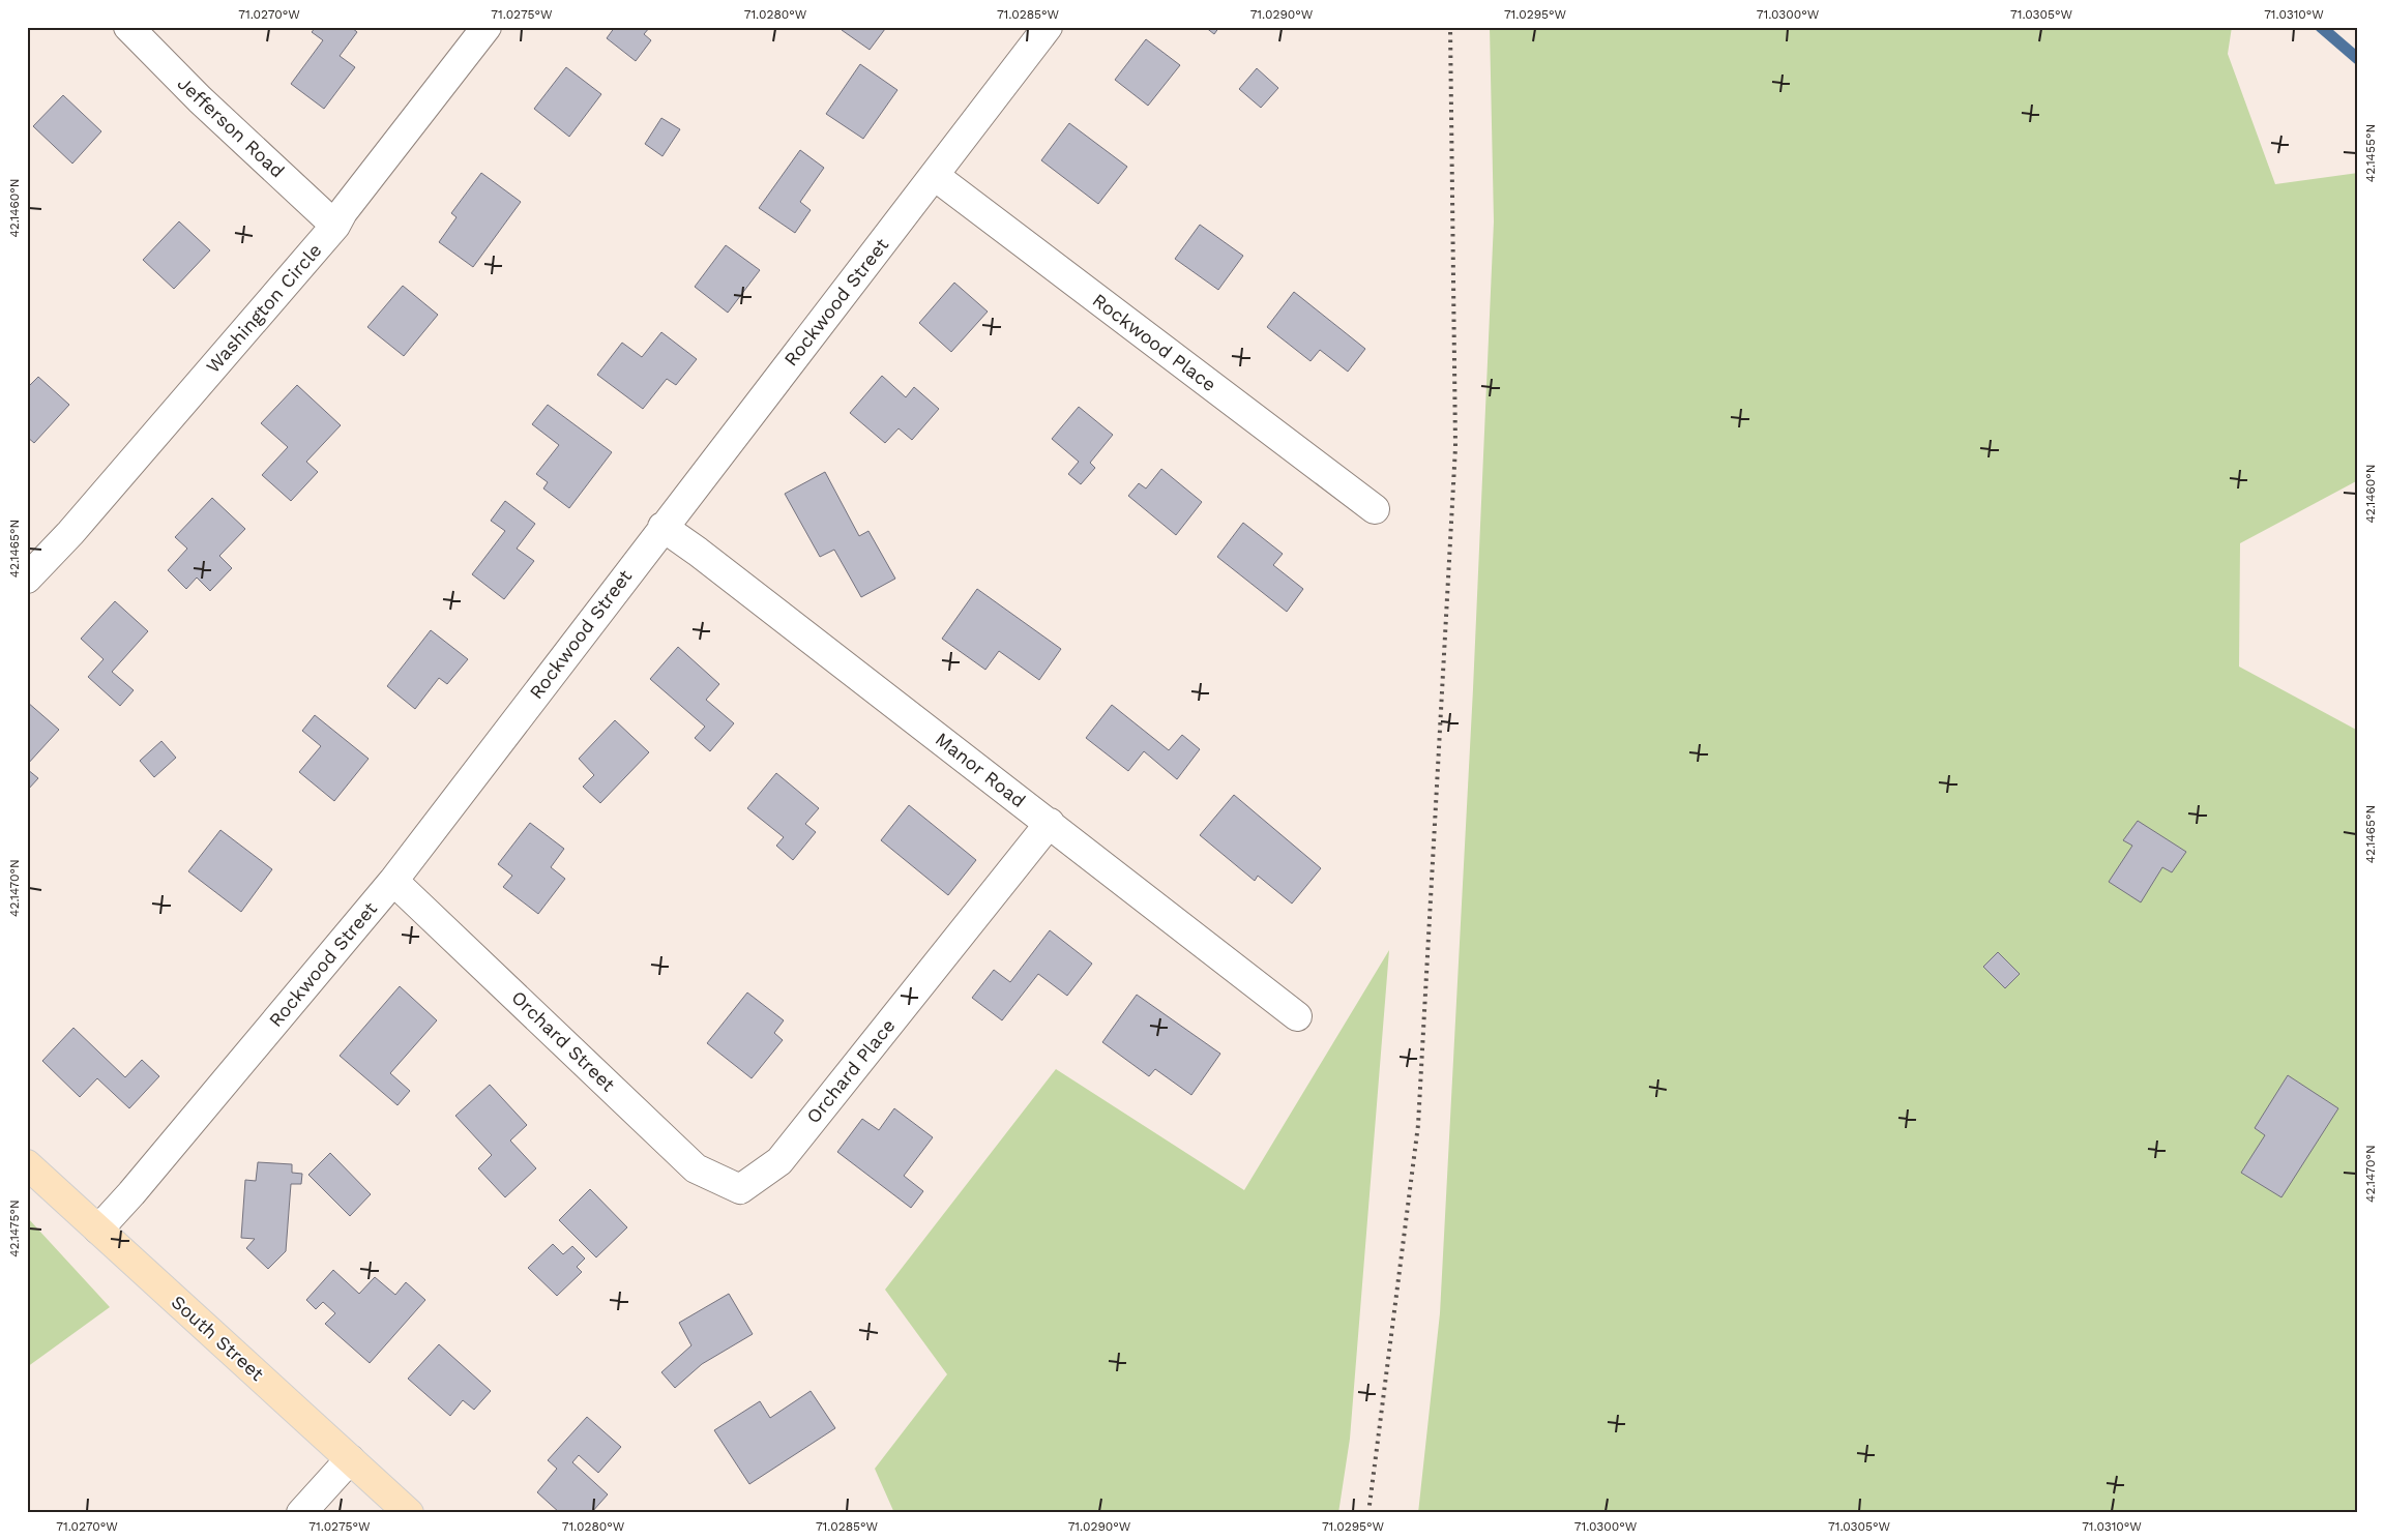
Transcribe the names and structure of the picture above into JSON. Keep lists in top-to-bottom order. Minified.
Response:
{"streets":{"main road":["South Street"],"street":["Jefferson Road","Rockwood Street","Washington Circle","Rockwood Place","Manor Road","Orchard Street","Orchard Place"]},"crossings":[["Jefferson Road","Washington Circle"],["Rockwood Street","Rockwood Place"],["Rockwood Street","Manor Road"],["Rockwood Street","Orchard Street"],["Rockwood Street","South Street"],["Manor Road","Orchard Place"],["Orchard Street","Orchard Place"]],"coordinates":["71.0270°W","71.0275°W","71.0280°W","71.0285°W","71.0290°W","71.0295°W","71.0300°W","71.0305°W","71.0310°W","42.1455°N","42.1460°N","42.1465°N","42.1470°N","42.1475°N"]}
